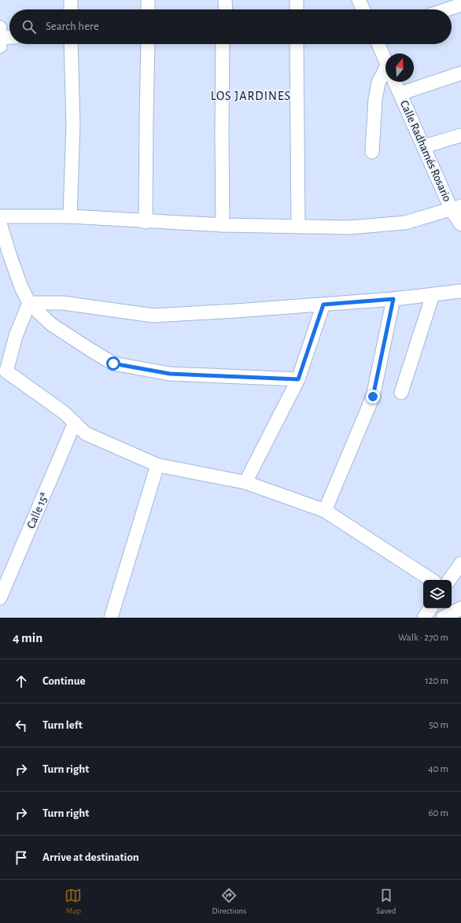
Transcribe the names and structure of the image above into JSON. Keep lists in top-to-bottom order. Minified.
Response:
{"streets":{"street":["Calle Radhamés Rosario","Calle 15ª"]},"districts":["LOS JARDINES"],"north":"top","page":{"search":"Search here","heading":["4 min","Walk · 270 m"],"list":[["Continue","120 m"],["Turn left","50 m"],["Turn right","40 m"],["Turn right","60 m"],"Arrive at destination"],"nav":["Map","Directions","Saved"]}}
